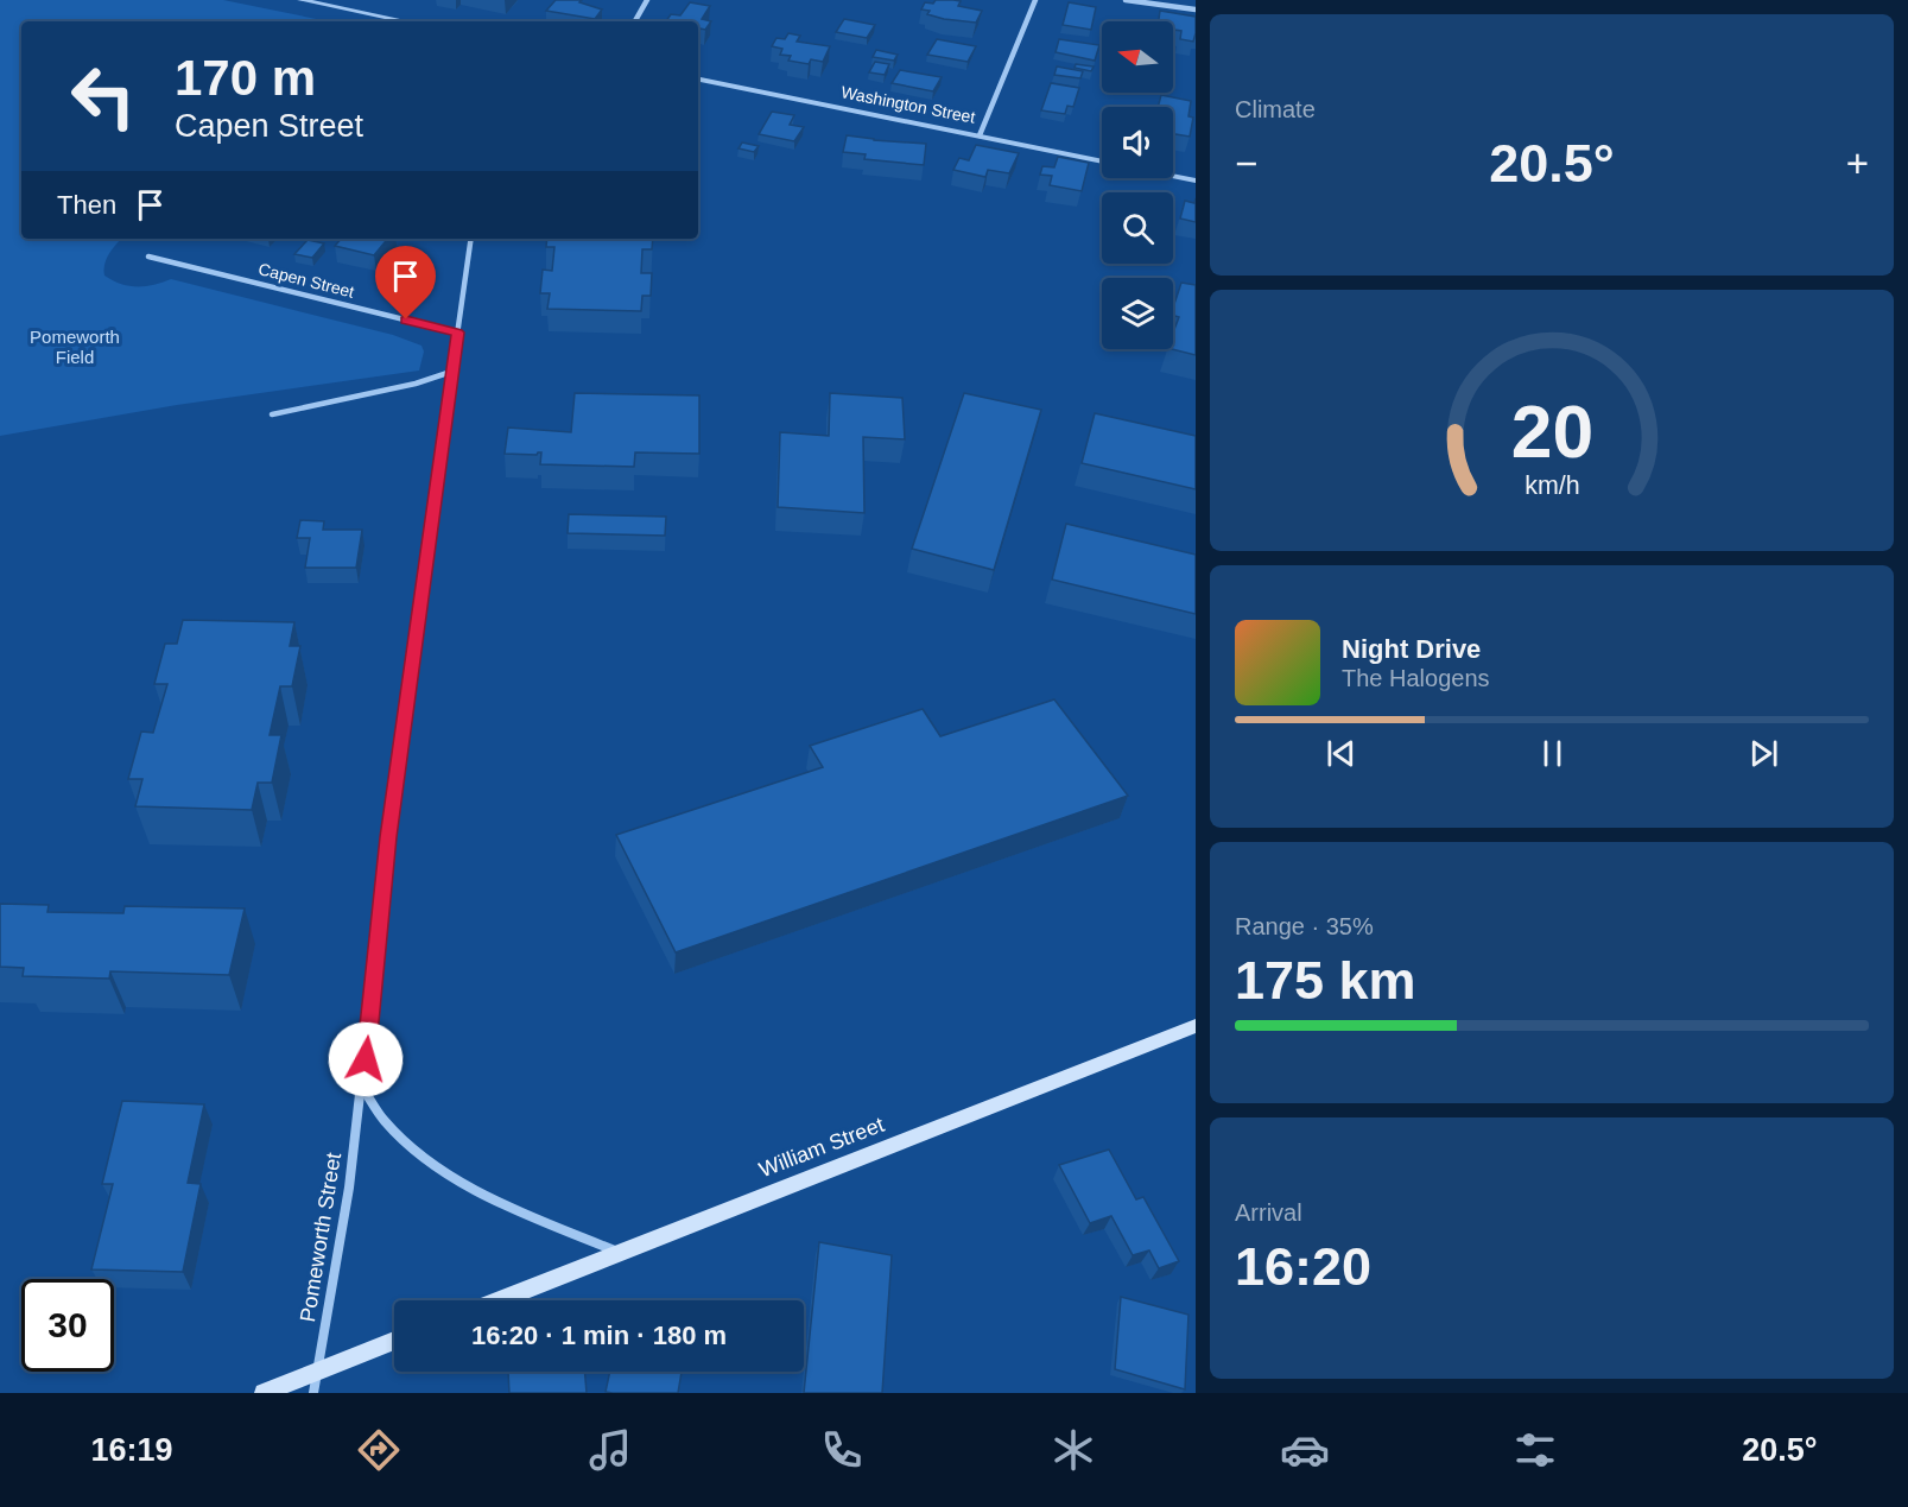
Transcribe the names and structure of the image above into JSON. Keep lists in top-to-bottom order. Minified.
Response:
{"streets":{"main road":["William Street"],"street":["Washington Street","Capen Street","Pomeworth Street"]},"crossings":[["Capen Street","Pomeworth Street"]],"parks":["Pomeworth Field"],"north":"left","page":{"tile":["Climate",["Range · 35%","175 km"],["Arrival","16:20"]],"turn":["170 m","Capen Street"],"heat":["−","20.5°","+"],"then":"Then","song":["Night Drive","The Halogens"],"limit":"30","trip":"16:20 · 1 min · 180 m","tabs":["16:19","20.5°"],"gauge":["20","km/h"]}}
